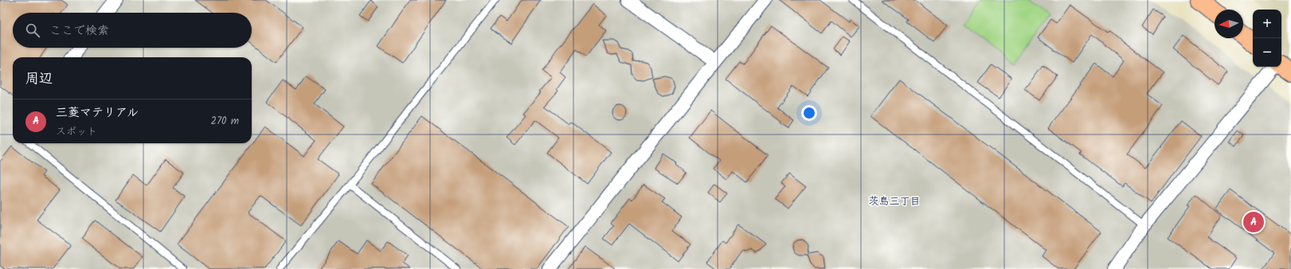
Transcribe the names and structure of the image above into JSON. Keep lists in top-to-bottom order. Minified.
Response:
{"districts":["茨島三丁目"],"north":"left","page":{"map_buttons":["+","−"],"search":"ここで検索","heading":"周辺","list":[{"mark":"A","name":"三菱マテリアル","note":"スポット","value":"270 m"}],"pins":"A"}}
